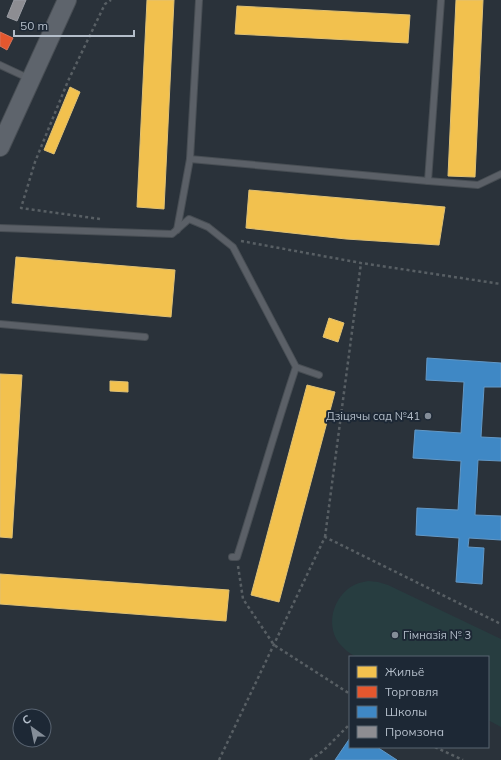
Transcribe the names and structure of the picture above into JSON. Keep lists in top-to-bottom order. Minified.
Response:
{"places":["Дзіцячы сад №41","Гімназія № 3"],"legend":["Жильё","Торговля","Школы","Промзона"],"scale_bar":"50 m","north":"top left"}
